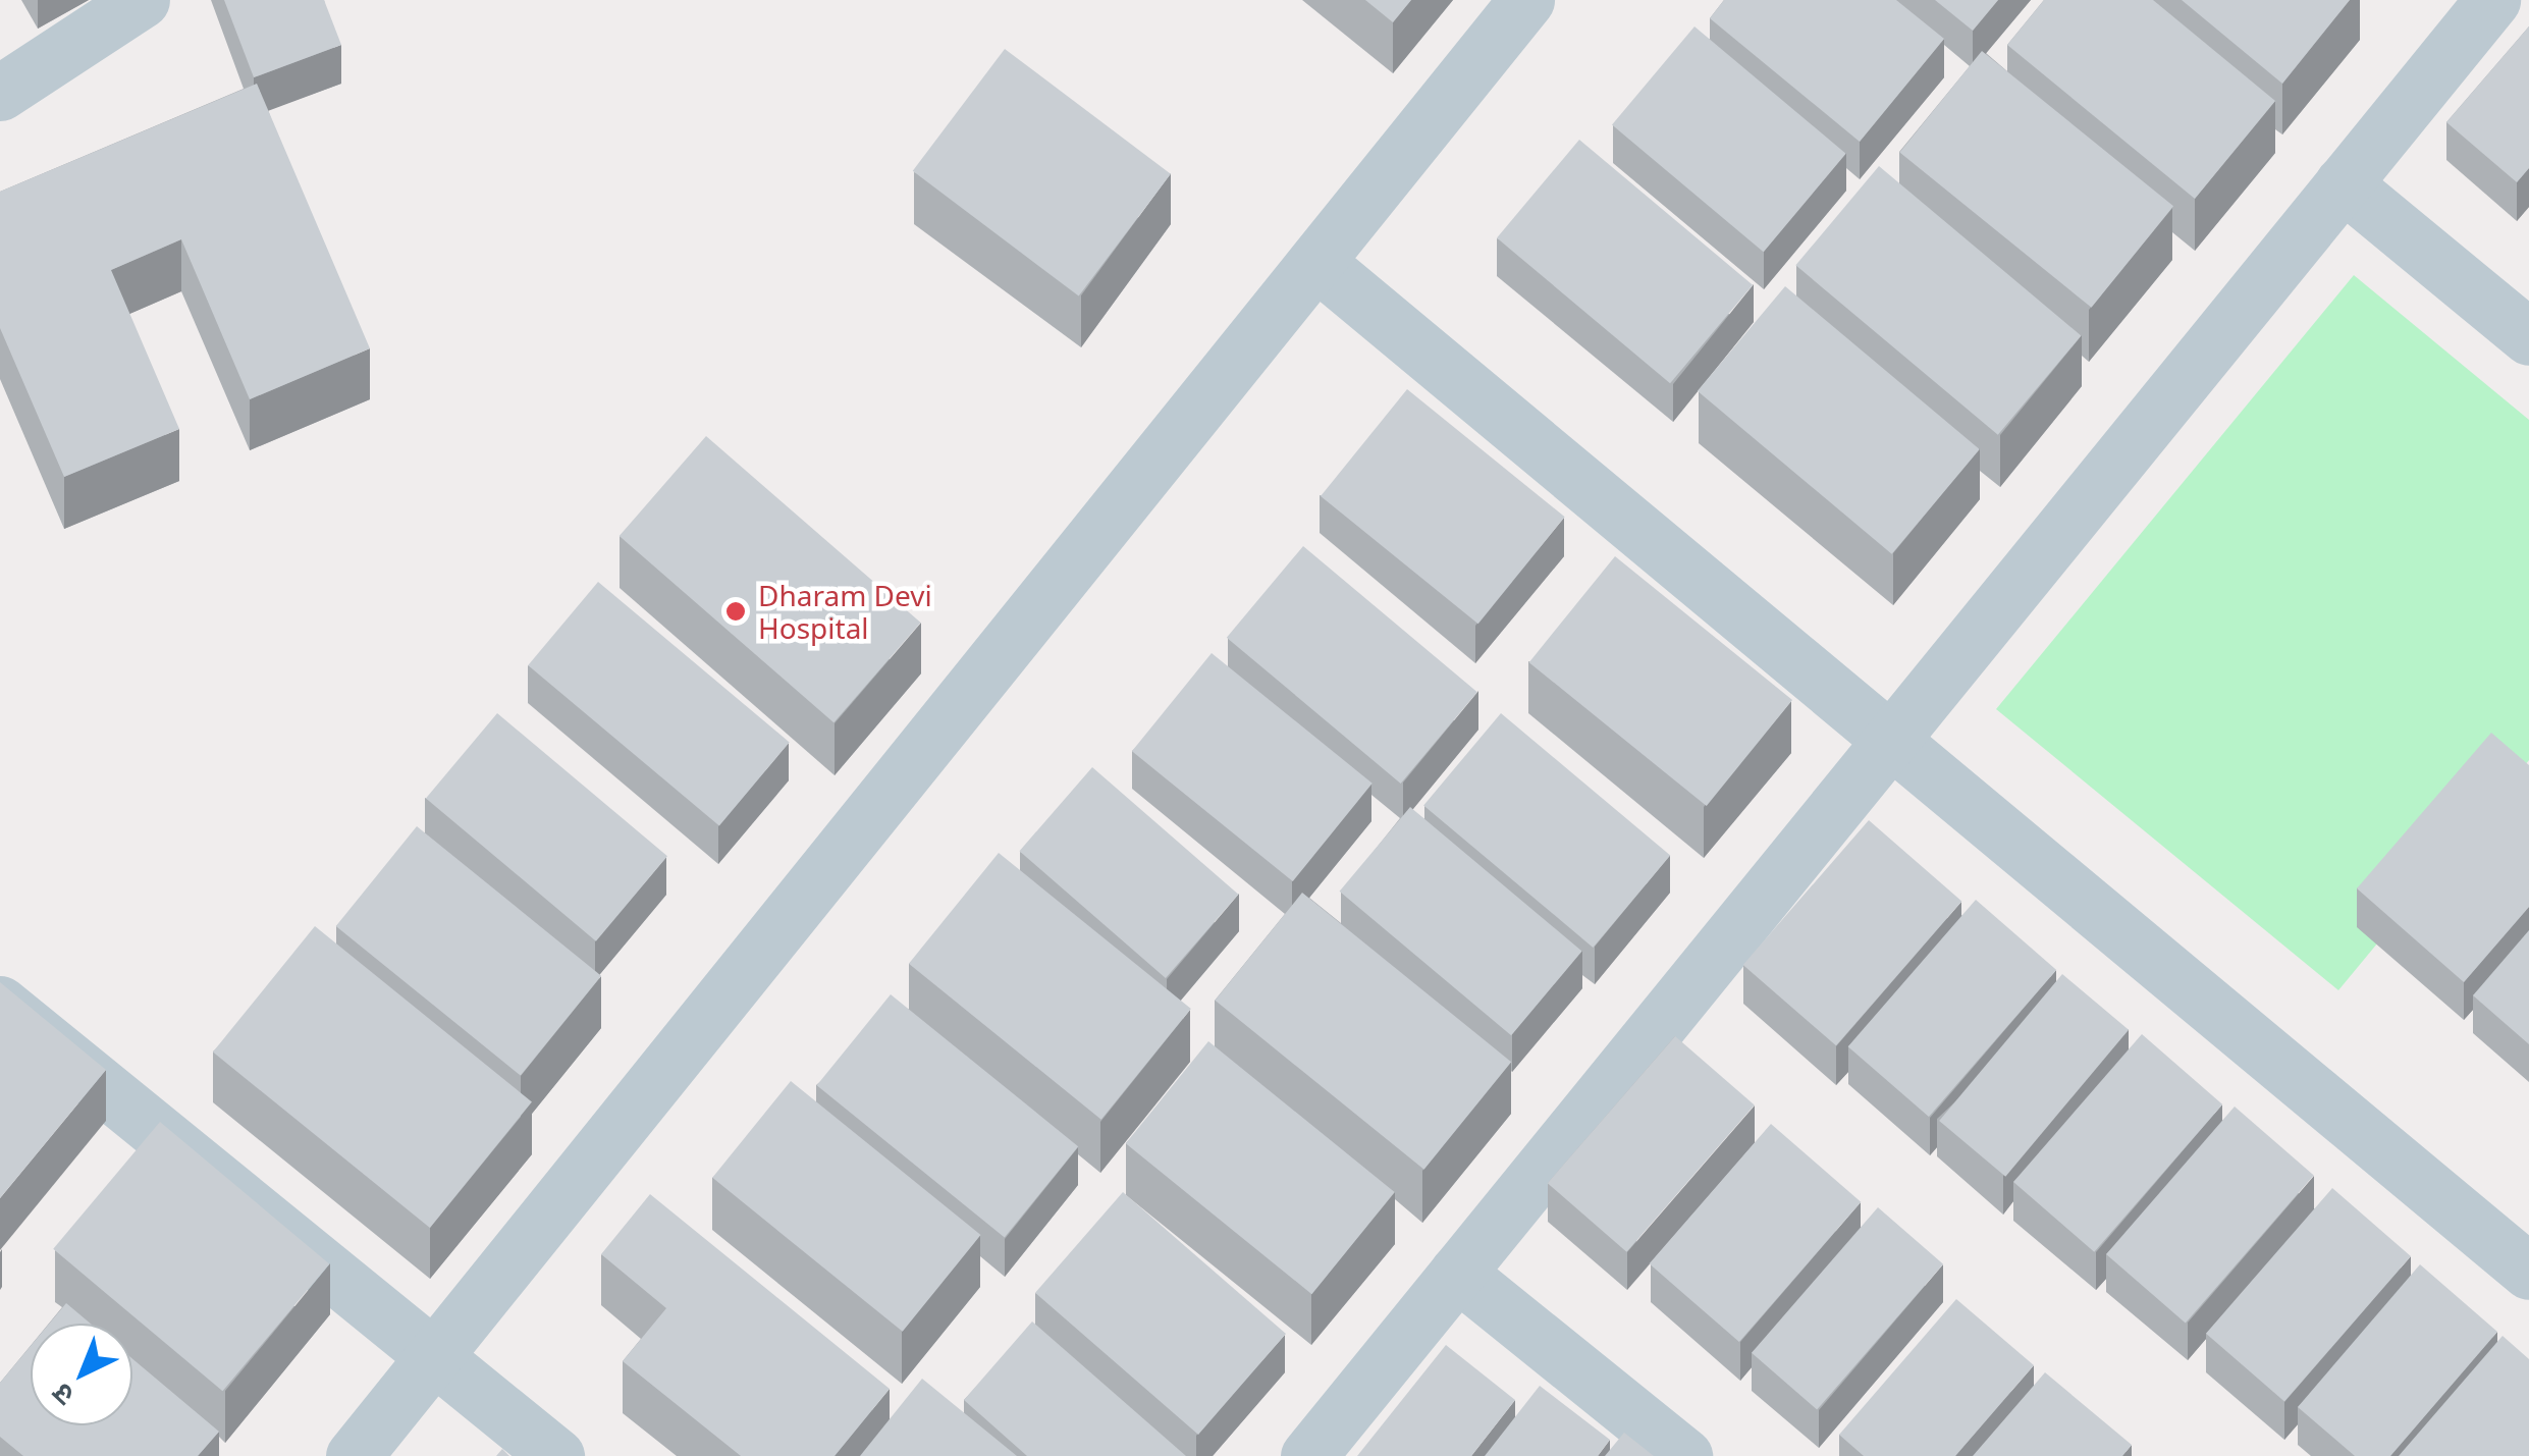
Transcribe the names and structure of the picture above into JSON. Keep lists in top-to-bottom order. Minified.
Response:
{"places":["Dharam Devi Hospital"],"north":"bottom left"}
